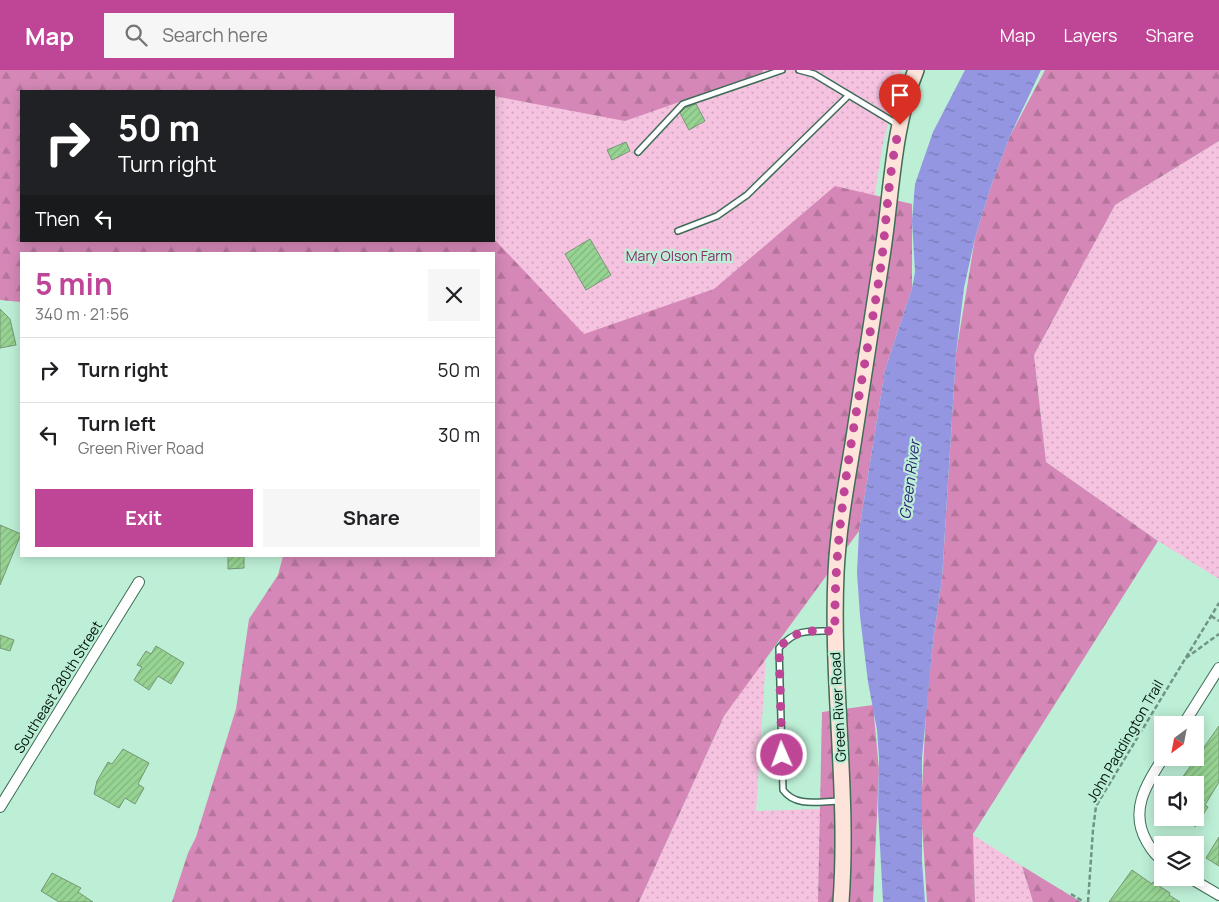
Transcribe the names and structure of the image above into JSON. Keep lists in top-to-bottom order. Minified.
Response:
{"streets":{"street":["Southeast 280th Street","Green River Road"],"path":["John Paddington Trail"]},"water":["Green River"],"parks":["Mary Olson Farm"],"north":"bottom left","page":{"header":"Map","search":"Search here","nav":["Map","Layers","Share"],"turn":["50 m","Turn right"],"then":"Then","heading":["5 min","340 m · 21:56"],"list":[{"name":"Turn right","value":"50 m"},{"name":"Turn left","note":"Green River Road","value":"30 m"}],"buttons":["Exit","Share"]}}
